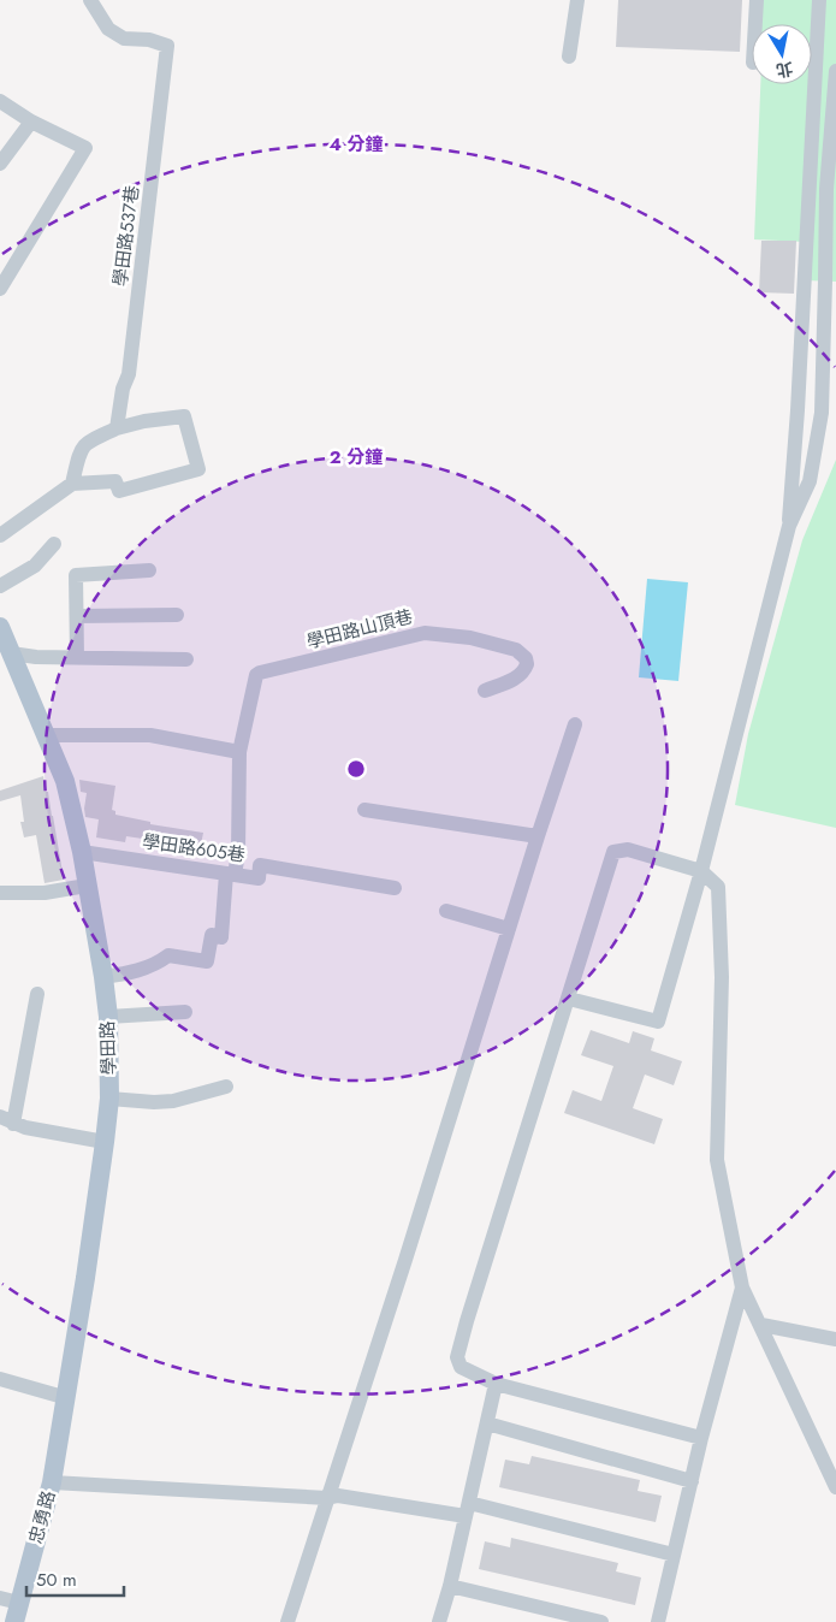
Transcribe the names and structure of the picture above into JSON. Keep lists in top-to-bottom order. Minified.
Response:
{"streets":{"main road":["學田路","忠勇路"],"street":["學田路537巷","學田路山頂巷","學田路605巷"]},"crossings":[["學田路山頂巷","學田路605巷"],["學田路山頂巷","學田路"],["學田路605巷","學田路"],["學田路","忠勇路"]],"scale_bar":"50 m","north":"bottom","rings":["4 分鐘","2 分鐘"]}
